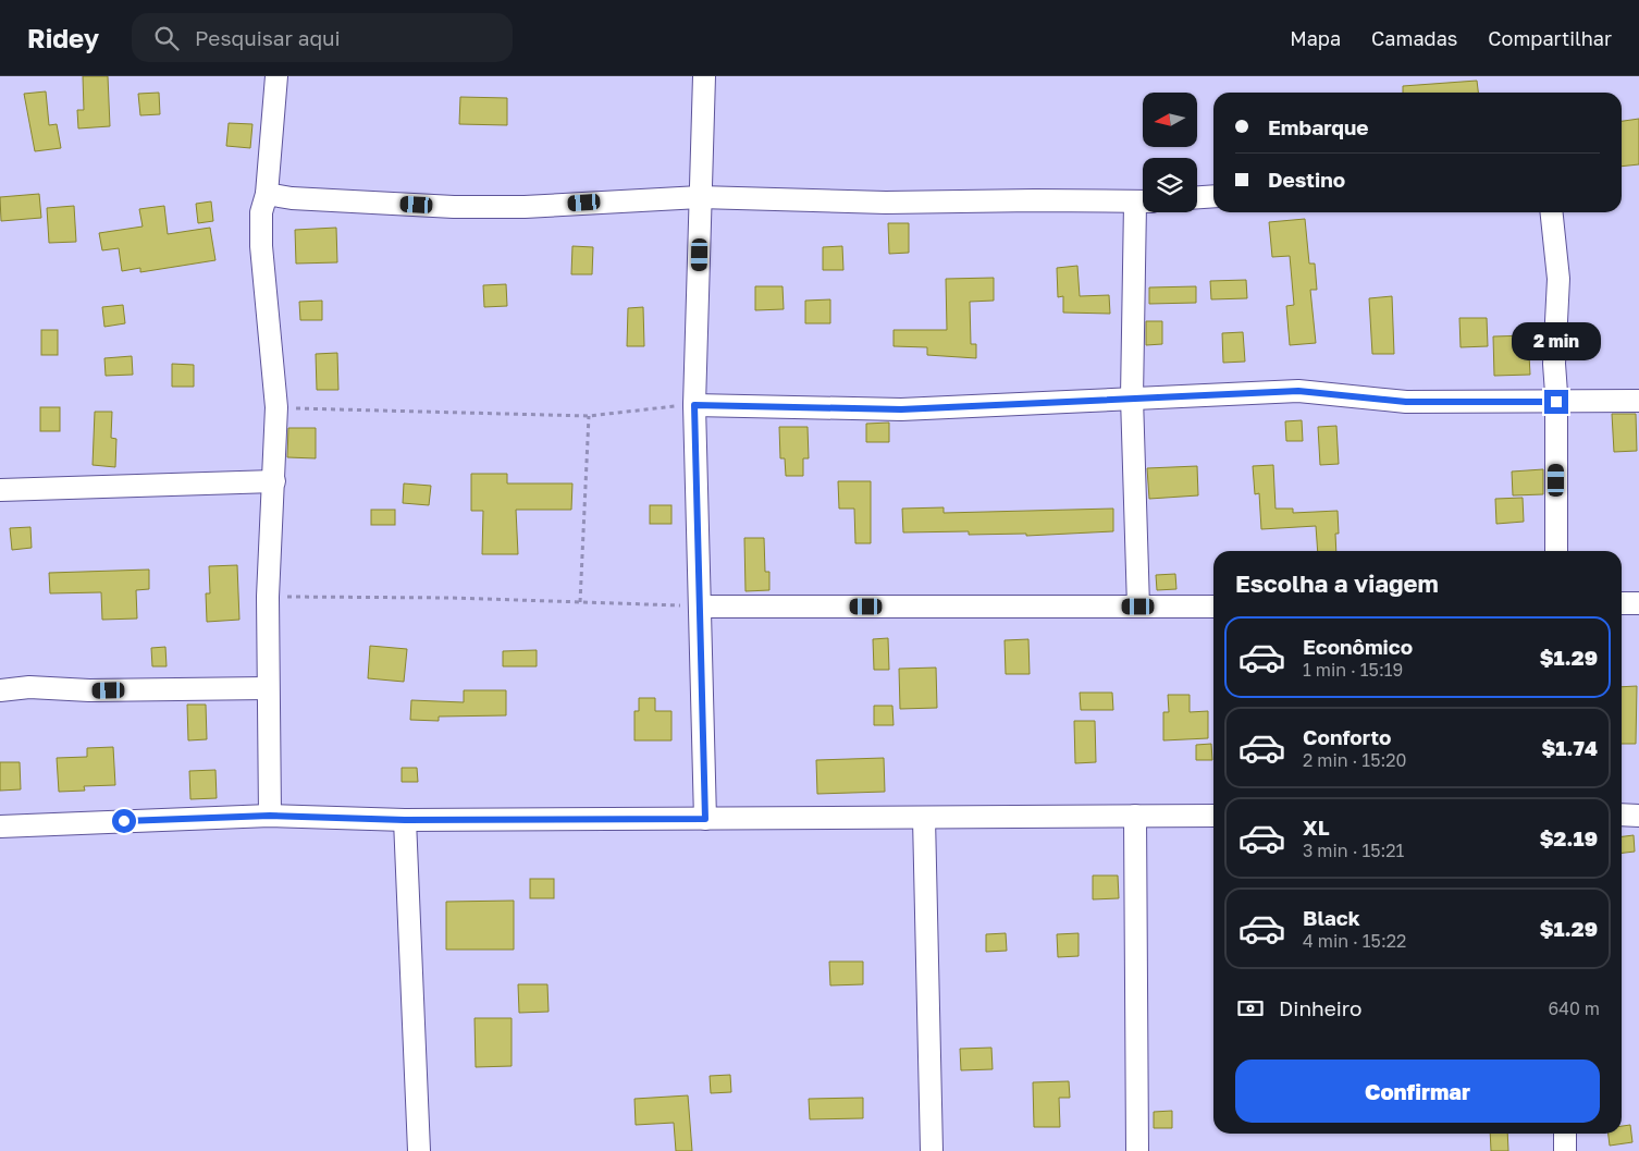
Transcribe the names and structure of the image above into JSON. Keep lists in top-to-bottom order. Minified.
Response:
{"north":"left","page":{"header":"Ridey","search":"Pesquisar aqui","nav":["Mapa","Camadas","Compartilhar"],"banner":["Embarque","Destino"],"bubble":"2 min","heading":"Escolha a viagem","list":[{"name":"Econômico","note":"1 min · 15:19","value":"$1.29"},{"name":"Conforto","note":"2 min · 15:20","value":"$1.74"},{"name":"XL","note":"3 min · 15:21","value":"$2.19"},{"name":"Black","note":"4 min · 15:22","value":"$1.29"}],"pay":["Dinheiro","640 m"],"buttons":"Confirmar"}}
